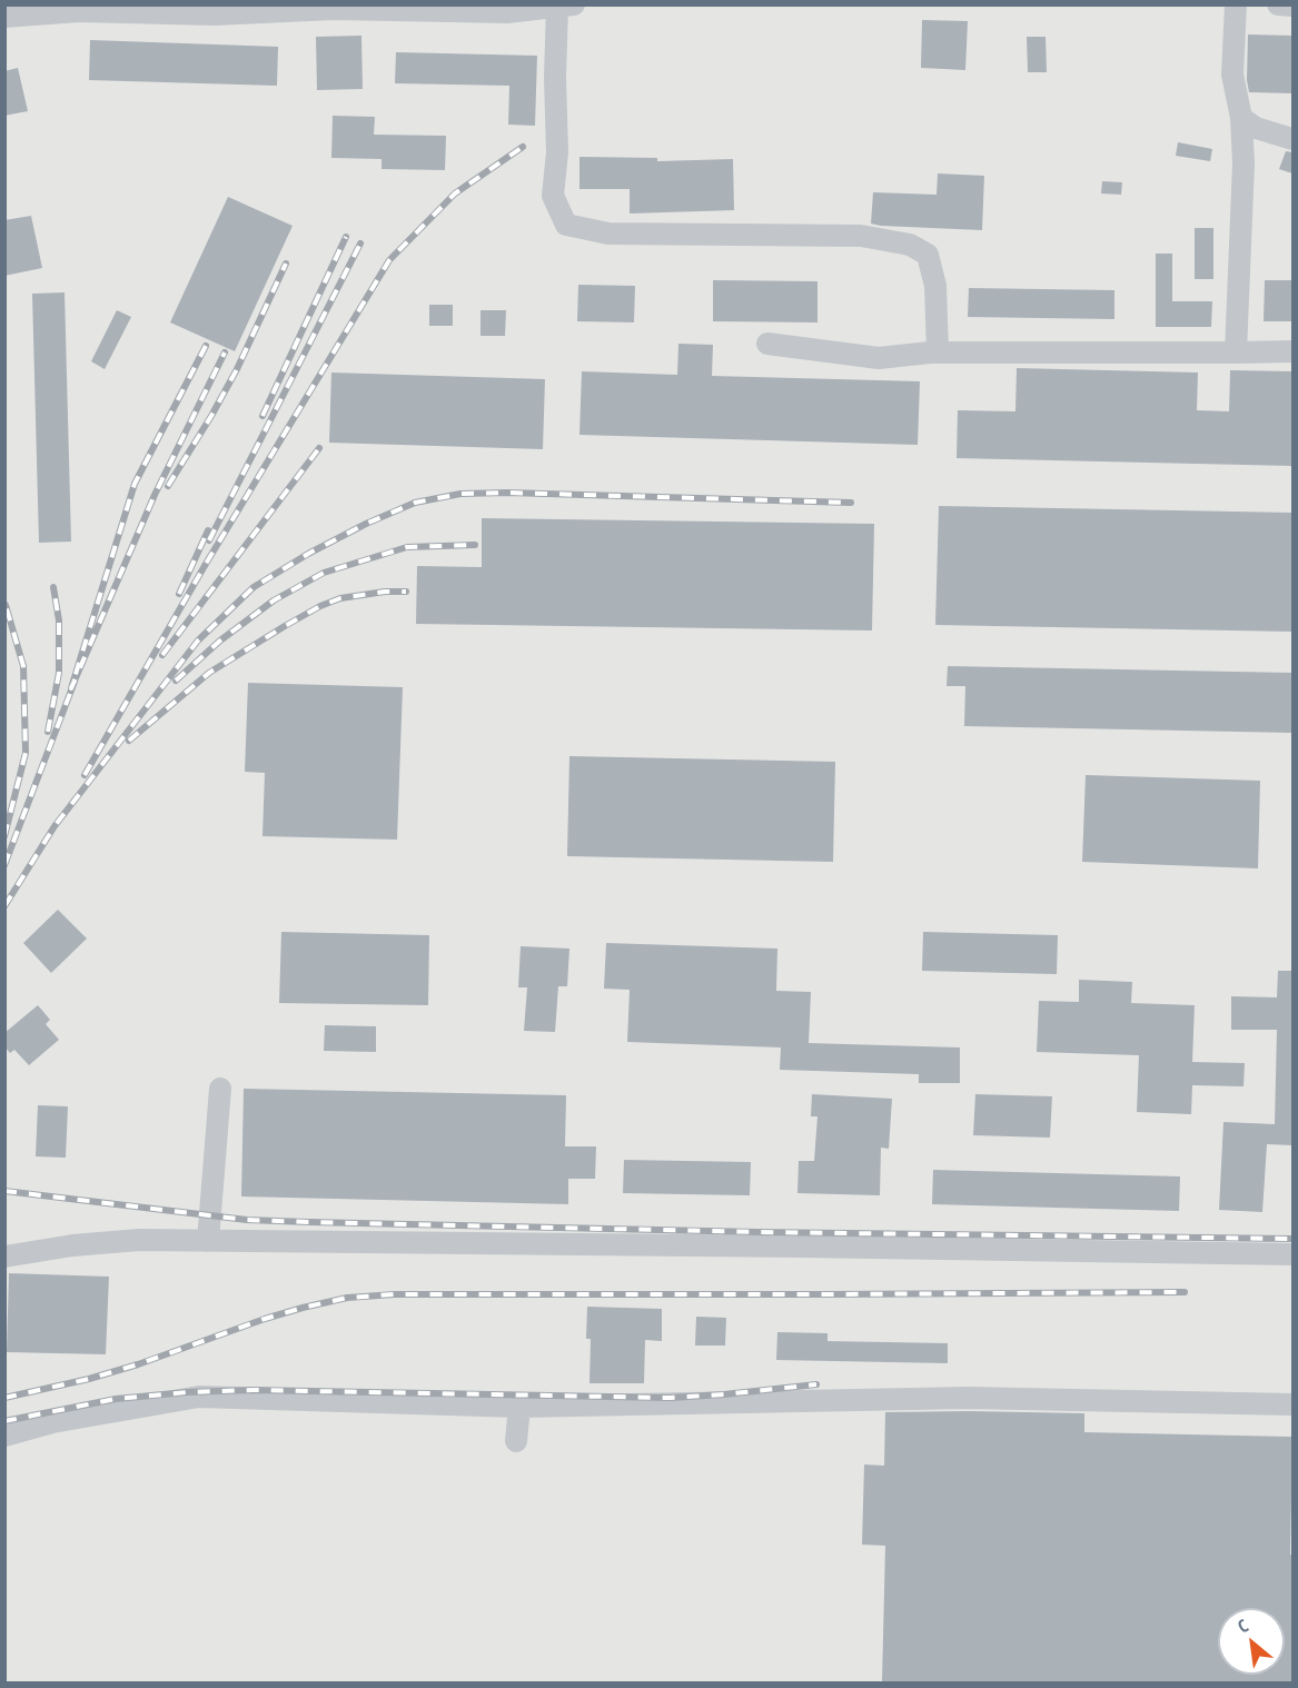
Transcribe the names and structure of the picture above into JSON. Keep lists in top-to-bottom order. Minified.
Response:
{"north":"top left"}
